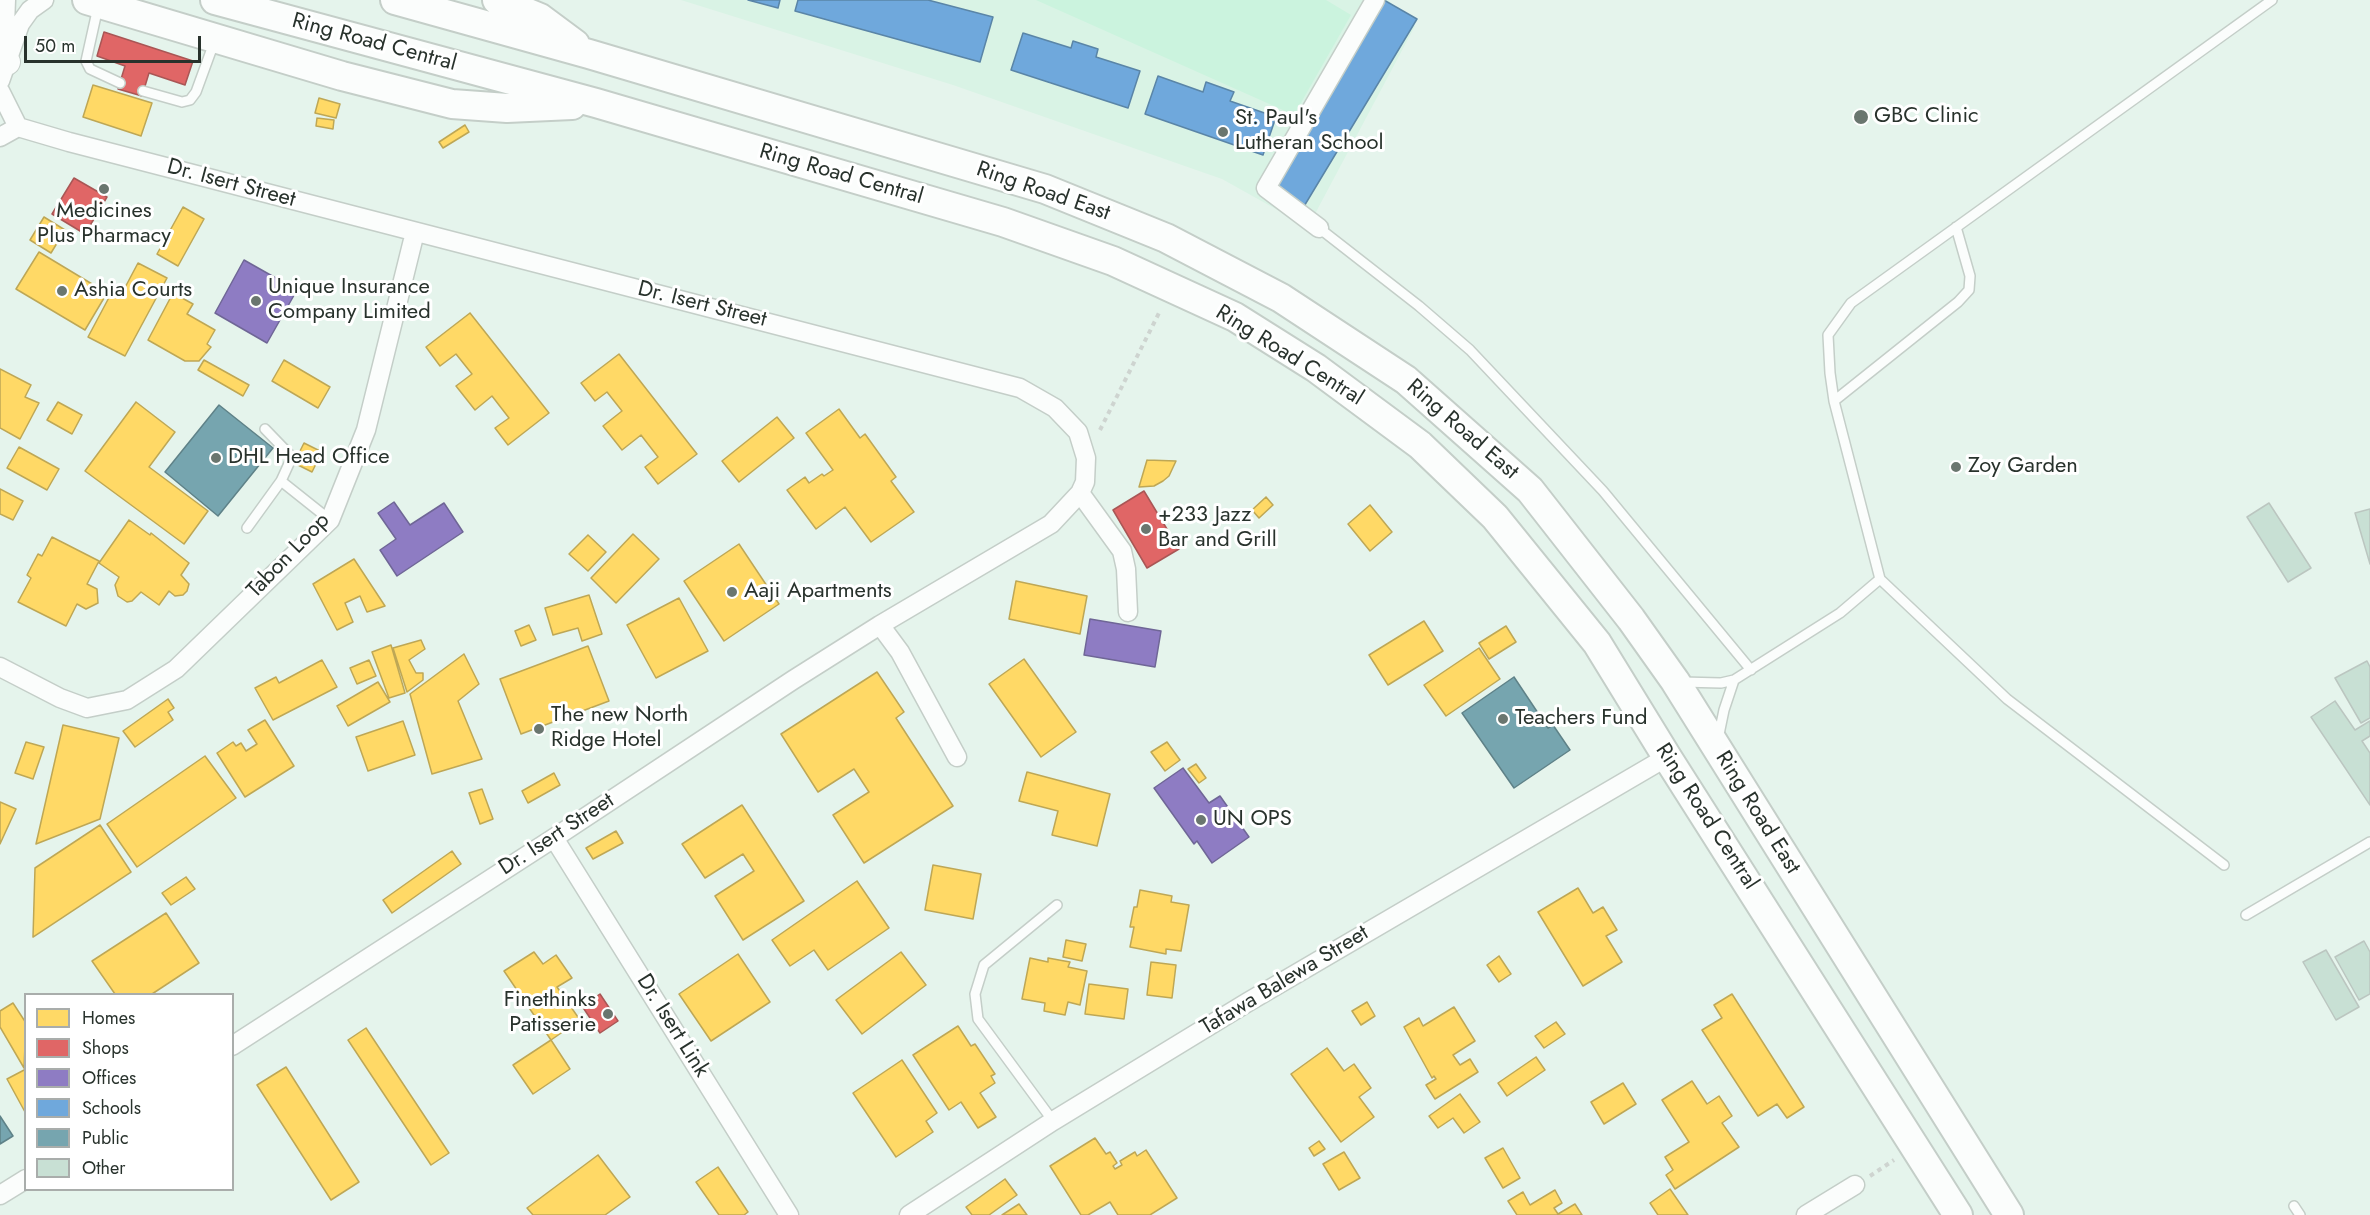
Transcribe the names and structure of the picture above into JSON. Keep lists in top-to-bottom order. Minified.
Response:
{"streets":{"main road":["Ring Road Central","Ring Road East"],"street":["Dr. Isert Street","Tabon Loop","Tafawa Balewa Street","Dr. Isert Link"]},"crossings":[["Ring Road Central","Ring Road East"],["Ring Road Central","Tafawa Balewa Street"],["Dr. Isert Street","Tabon Loop"],["Dr. Isert Street","Dr. Isert Link"]],"places":["GBC Clinic","St. Paul's Lutheran School","Medicines Plus Pharmacy","Ashia Courts","Unique Insurance Company Limited","DHL Head Office","Zoy Garden","+233 Jazz Bar and Grill","Aaji Apartments","Teachers Fund","The new North Ridge Hotel","UN OPS","Finethinks Patisserie"],"legend":["Homes","Shops","Offices","Schools","Public","Other"],"scale_bar":"50 m"}
